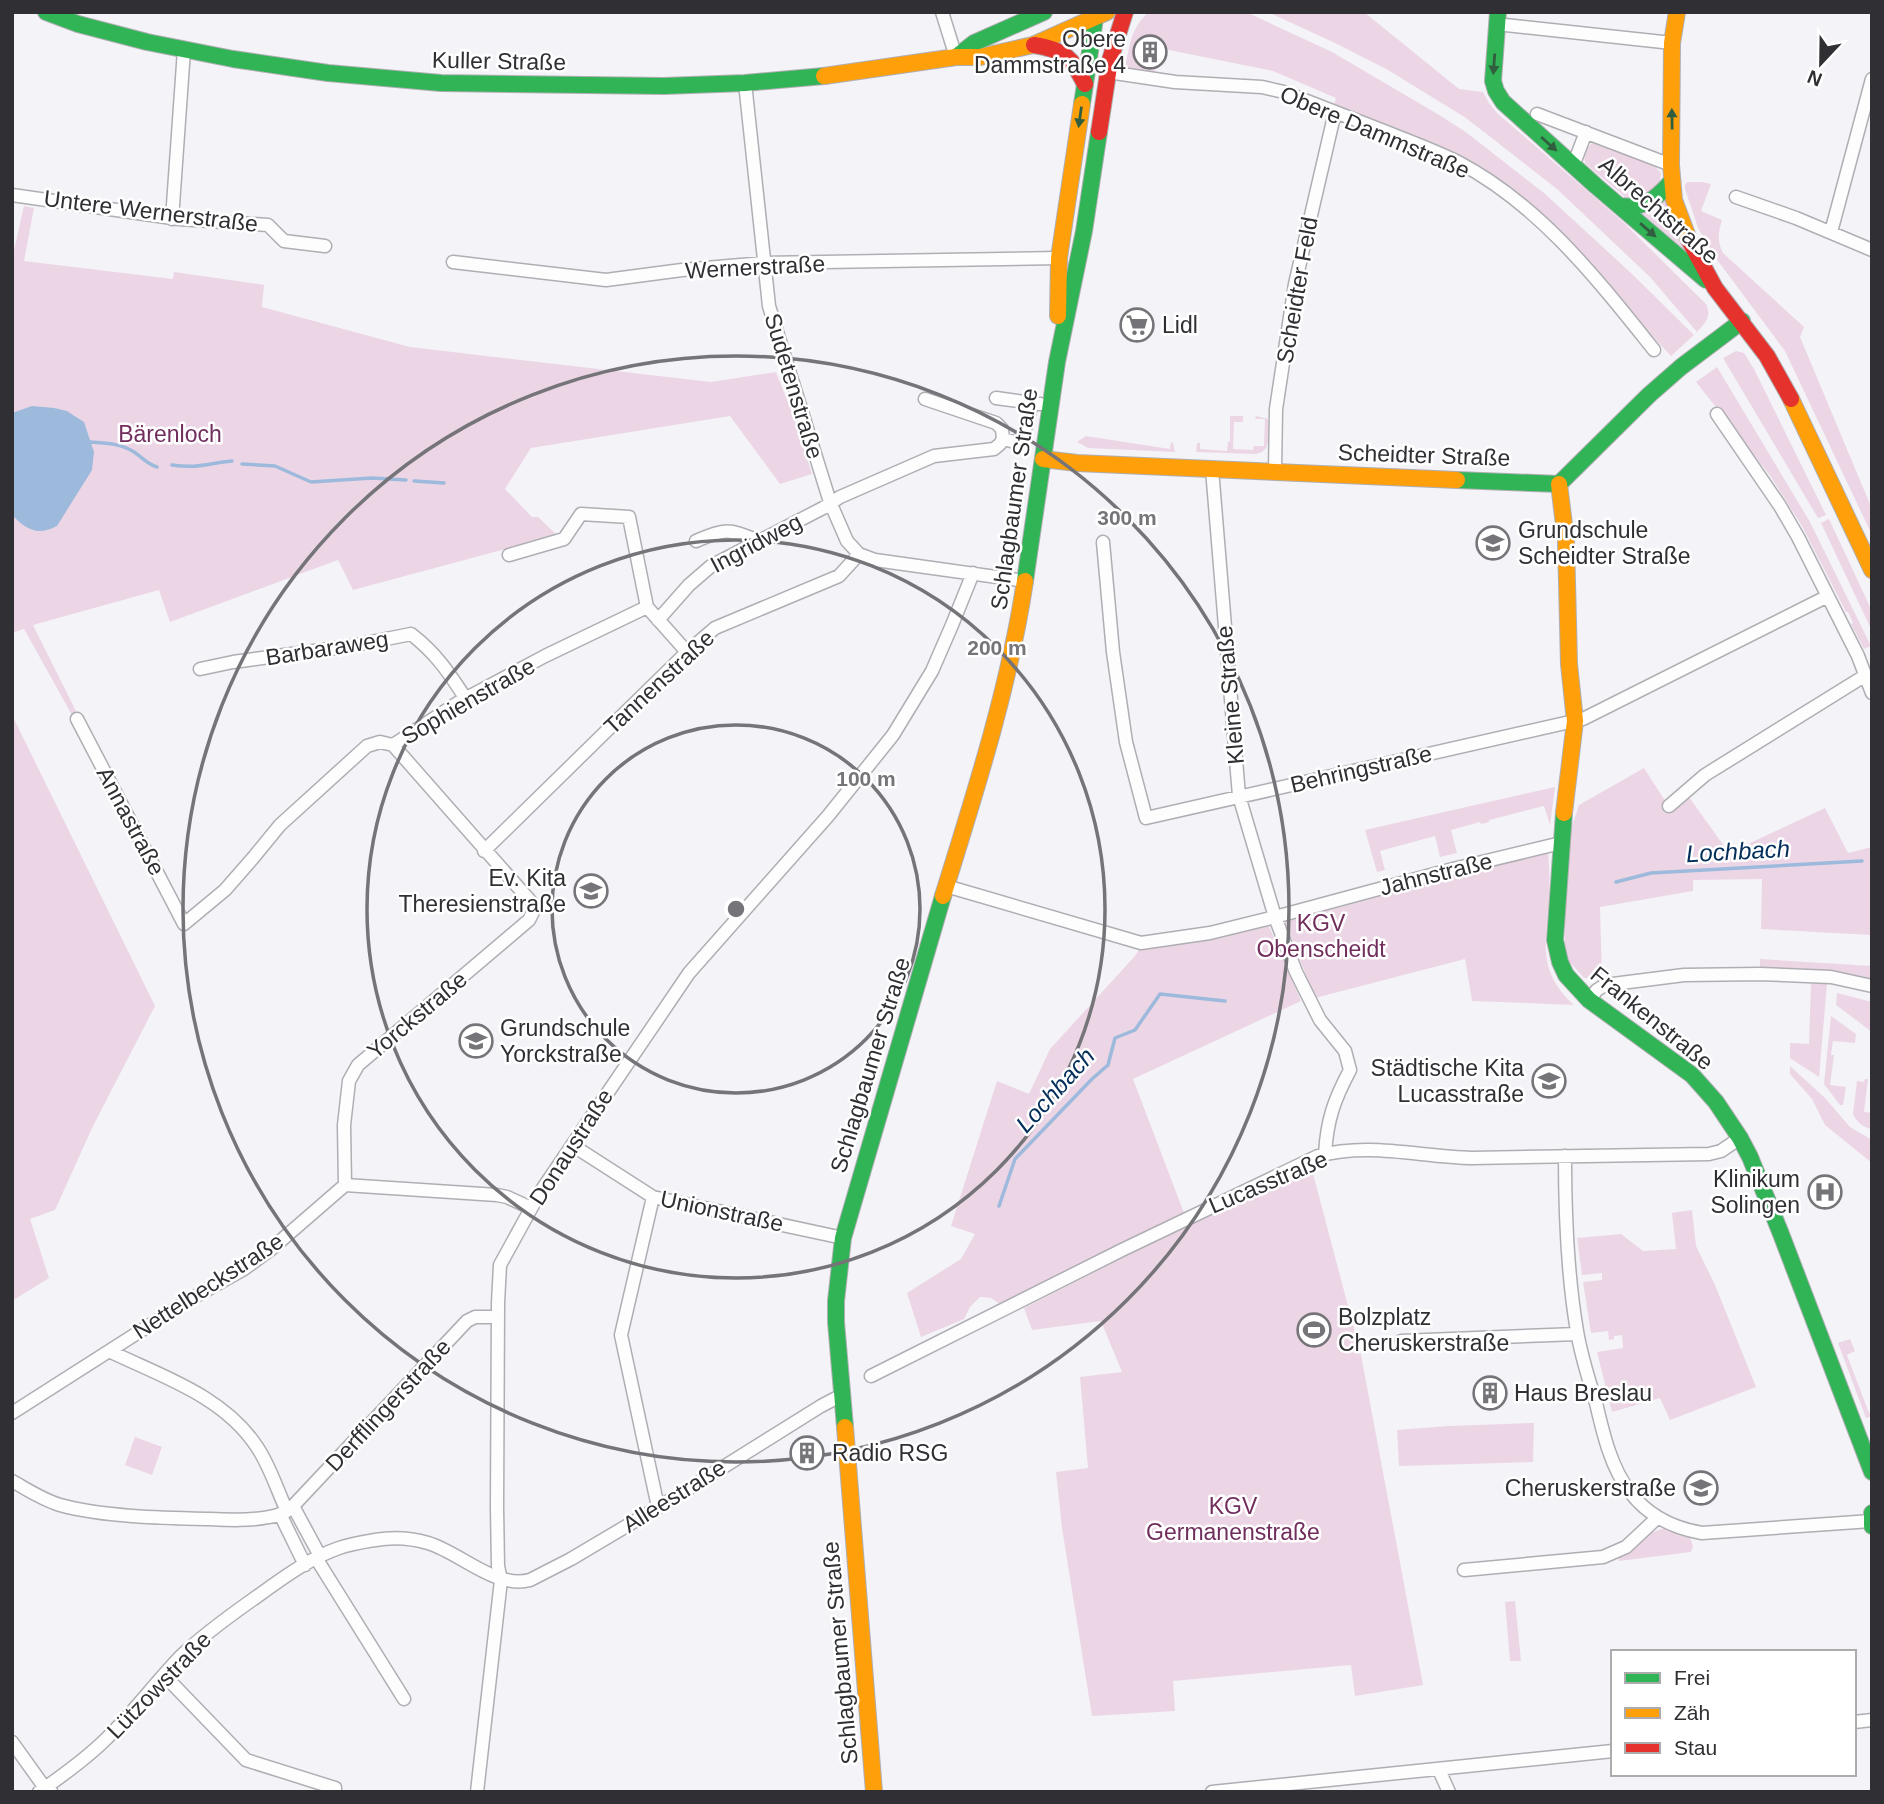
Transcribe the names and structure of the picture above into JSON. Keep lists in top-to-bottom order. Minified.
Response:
{"streets":{"main road":["Kuller Straße","Albrechtstraße","Scheidter Straße","Schlagbaumer Straße","Frankenstraße"],"street":["Obere Dammstraße","Untere Wernerstraße","Wernerstraße","Scheidter Feld","Sudetenstraße","Ingridweg","Barbaraweg","Tannenstraße","Kleine Straße","Sophienstraße","Behringstraße","Annastraße","Jahnstraße","Yorckstraße","Donaustraße","Lucasstraße","Unionstraße","Nettelbeckstraße","Derfflingerstraße","Alleestraße","Lützowstraße"]},"crossings":[["Kuller Straße","Sudetenstraße"],["Kuller Straße","Schlagbaumer Straße"],["Obere Dammstraße","Scheidter Feld"],["Obere Dammstraße","Schlagbaumer Straße"],["Wernerstraße","Sudetenstraße"],["Wernerstraße","Schlagbaumer Straße"],["Scheidter Feld","Scheidter Straße"],["Sudetenstraße","Ingridweg"],["Sudetenstraße","Tannenstraße"],["Scheidter Straße","Schlagbaumer Straße"],["Scheidter Straße","Kleine Straße"],["Scheidter Straße","Frankenstraße"],["Schlagbaumer Straße","Jahnstraße"],["Schlagbaumer Straße","Unionstraße"],["Schlagbaumer Straße","Alleestraße"],["Barbaraweg","Sophienstraße"],["Tannenstraße","Yorckstraße"],["Kleine Straße","Behringstraße"],["Kleine Straße","Jahnstraße"],["Kleine Straße","Lucasstraße"],["Sophienstraße","Annastraße"],["Behringstraße","Frankenstraße"],["Jahnstraße","Frankenstraße"],["Yorckstraße","Nettelbeckstraße"],["Frankenstraße","Lucasstraße"],["Donaustraße","Unionstraße"],["Donaustraße","Derfflingerstraße"],["Donaustraße","Alleestraße"],["Donaustraße","Lützowstraße"],["Alleestraße","Lützowstraße"]],"water":["Lochbach"],"parks":["Bärenloch","KGV Obenscheidt","KGV Germanenstraße"],"places":{"building":["Obere Dammstraße 4","Haus Breslau","Radio RSG"],"supermarket":["Lidl"],"school or university":["Grundschule Scheidter Straße","Ev. Kita Theresienstraße","Grundschule Yorckstraße","Städtische Kita Lucasstraße","Cheruskerstraße"],"hospital":["Klinikum Solingen"],"sports":["Bolzplatz Cheruskerstraße"]},"legend":["Frei","Zäh","Stau"],"north":"bottom","rings":["300 m","200 m","100 m"]}
